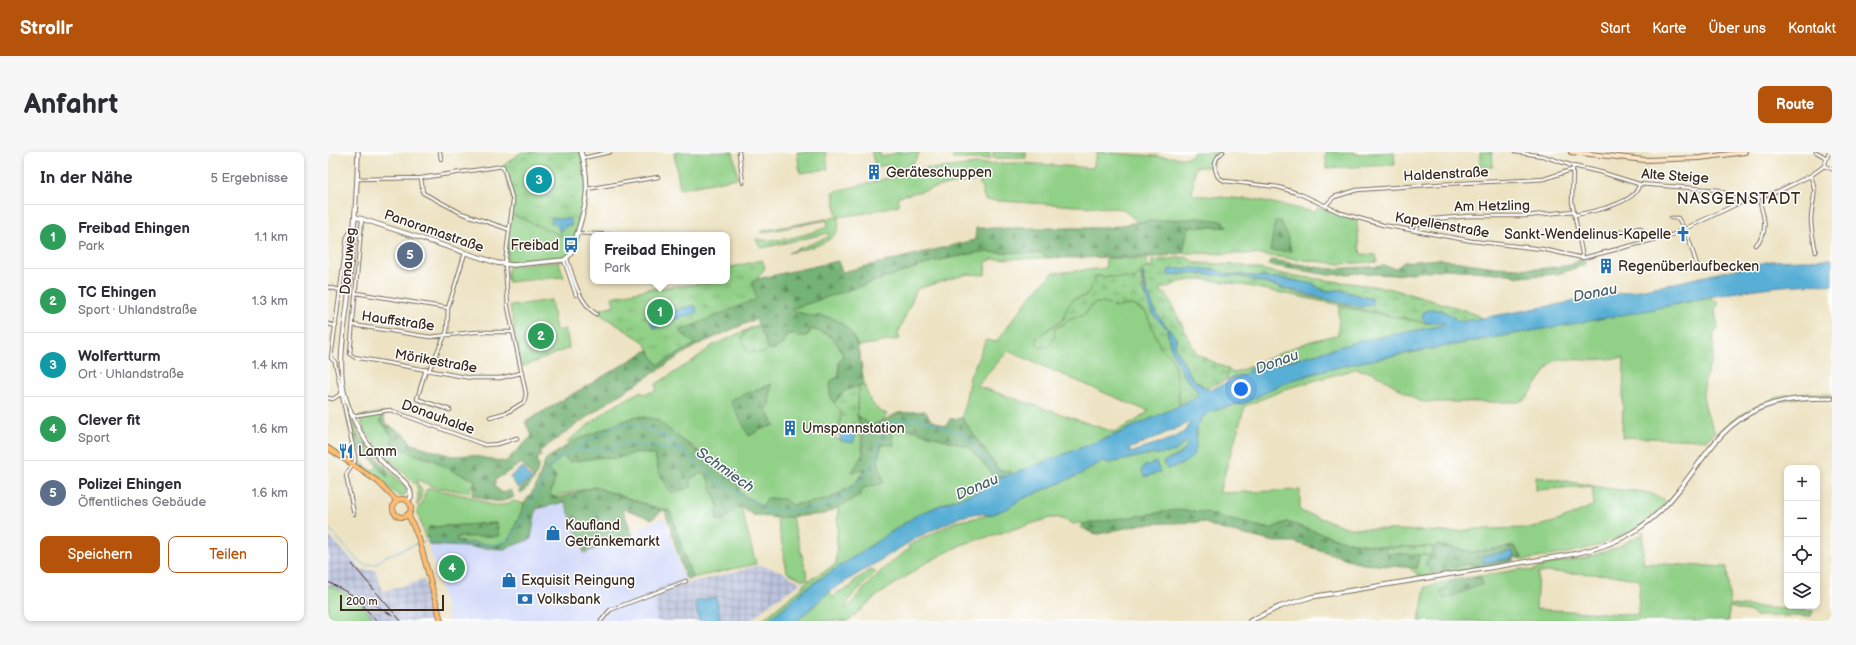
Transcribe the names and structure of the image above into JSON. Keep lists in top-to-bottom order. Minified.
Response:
{"streets":{"street":["Haldenstraße","Alte Steige","Am Hetzling","Kapellenstraße","Panoramastraße","Donauweg","Hauffstraße","Mörikestraße","Donauhalde"]},"crossings":[["Haldenstraße","Kapellenstraße"],["Alte Steige","Kapellenstraße"],["Am Hetzling","Kapellenstraße"],["Panoramastraße","Donauweg"],["Donauweg","Hauffstraße"],["Donauweg","Mörikestraße"]],"districts":["NASGENSTADT"],"water":["Donau","Schmiech"],"places":{"building":["Geräteschuppen","Regenüberlaufbecken","Umspannstation"],"church":["Sankt-Wendelinus-Kapelle"],"bus stop":["Freibad"],"restaurant":["Lamm"],"shop":["Kaufland Getränkemarkt","Exquisit Reingung"],"bank":["Volksbank"]},"scale_bar":"200 m","page":{"header":"Strollr","nav":["Start","Karte","Über uns","Kontakt"],"buttons":["Route",["Speichern","Teilen"]],"title":"Anfahrt","heading":["In der Nähe","5 Ergebnisse"],"pins":["3","5","1","2","4"],"list":[{"mark":"1","name":"Freibad Ehingen","note":"Park","value":"1.1 km"},{"mark":"2","name":"TC Ehingen","note":"Sport · Uhlandstraße","value":"1.3 km"},{"mark":"3","name":"Wolfertturm","note":"Ort · Uhlandstraße","value":"1.4 km"},{"mark":"4","name":"Clever fit","note":"Sport","value":"1.6 km"},{"mark":"5","name":"Polizei Ehingen","note":"Öffentliches Gebäude","value":"1.6 km"}],"popup":["Freibad Ehingen","Park"],"map_buttons":["+","−"],"scale":"200 m"}}
